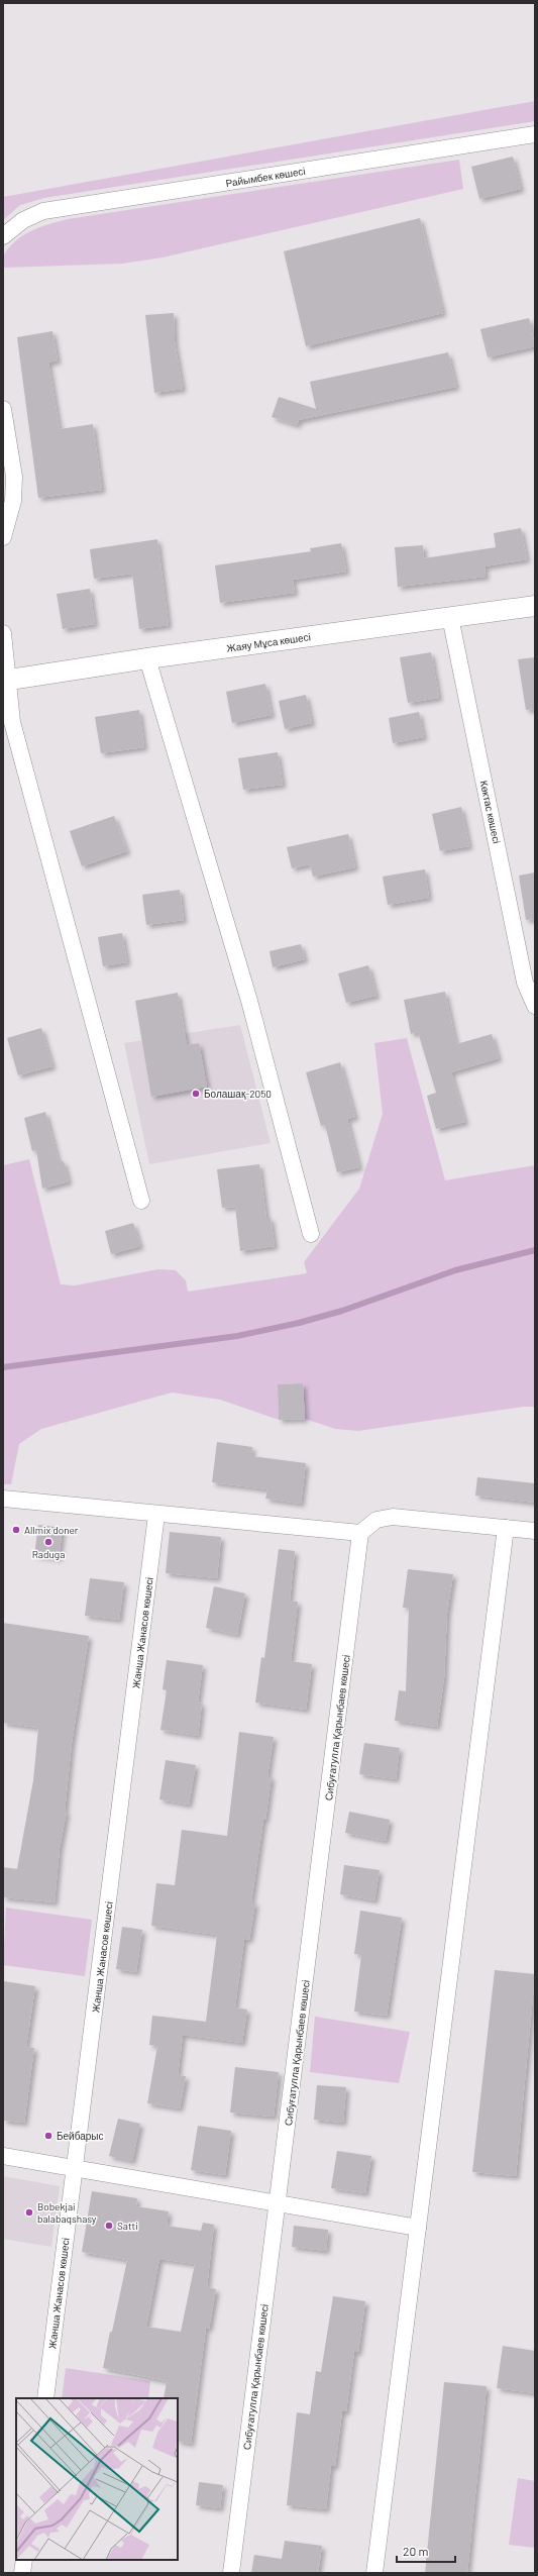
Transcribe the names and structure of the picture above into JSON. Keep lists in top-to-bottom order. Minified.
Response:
{"streets":{"street":["Райымбек көшесі","Жаяу Мұса көшесі","Көктас көшесі","Жанша Жанасов көшесі","Сибуғатулла Қарынбаев көшесі"]},"crossings":[["Жаяу Мұса көшесі","Көктас көшесі"]],"places":["Болашақ-2050","Allmix doner","Raduga","Бейбарыс","Bobekjai balabaqshasy","Satti"],"scale_bar":"20 m"}
